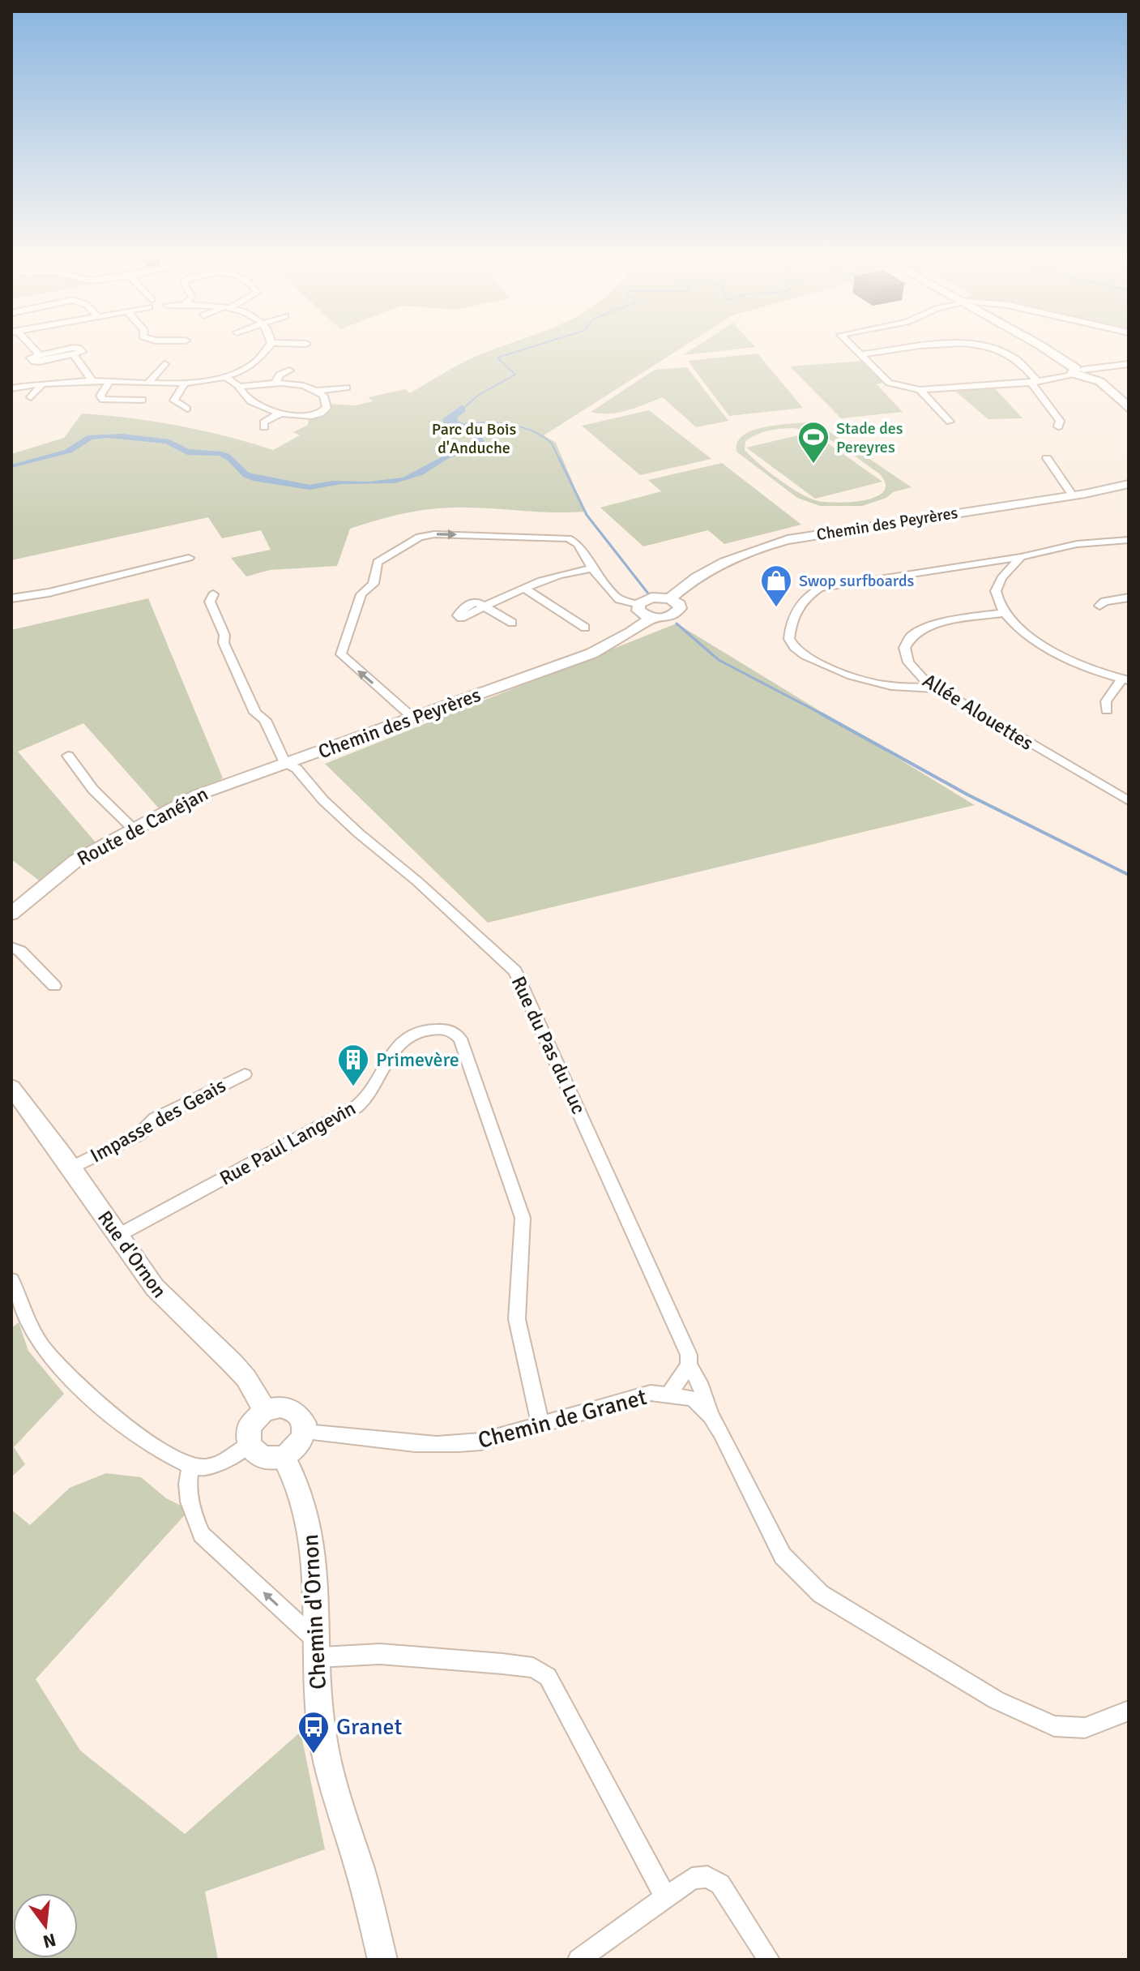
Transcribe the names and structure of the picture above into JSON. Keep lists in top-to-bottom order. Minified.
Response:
{"streets":{"street":["Chemin des Peyrères","Allée Alouettes","Route de Canéjan","Rue du Pas du Luc","Impasse des Geais","Rue Paul Langevin","Rue d'Ornon","Chemin de Granet","Chemin d'Ornon"]},"crossings":[["Chemin des Peyrères","Route de Canéjan"],["Chemin des Peyrères","Rue du Pas du Luc"],["Route de Canéjan","Rue du Pas du Luc"],["Rue du Pas du Luc","Chemin de Granet"],["Impasse des Geais","Rue d'Ornon"],["Rue Paul Langevin","Rue d'Ornon"],["Rue Paul Langevin","Chemin de Granet"],["Rue d'Ornon","Chemin de Granet"],["Rue d'Ornon","Chemin d'Ornon"],["Chemin de Granet","Chemin d'Ornon"]],"parks":["Parc du Bois d'Anduche"],"places":{"sports":["Stade des Pereyres"],"shop":["Swop surfboards"],"building":["Primevère"],"bus stop":["Granet"]},"north":"bottom"}
